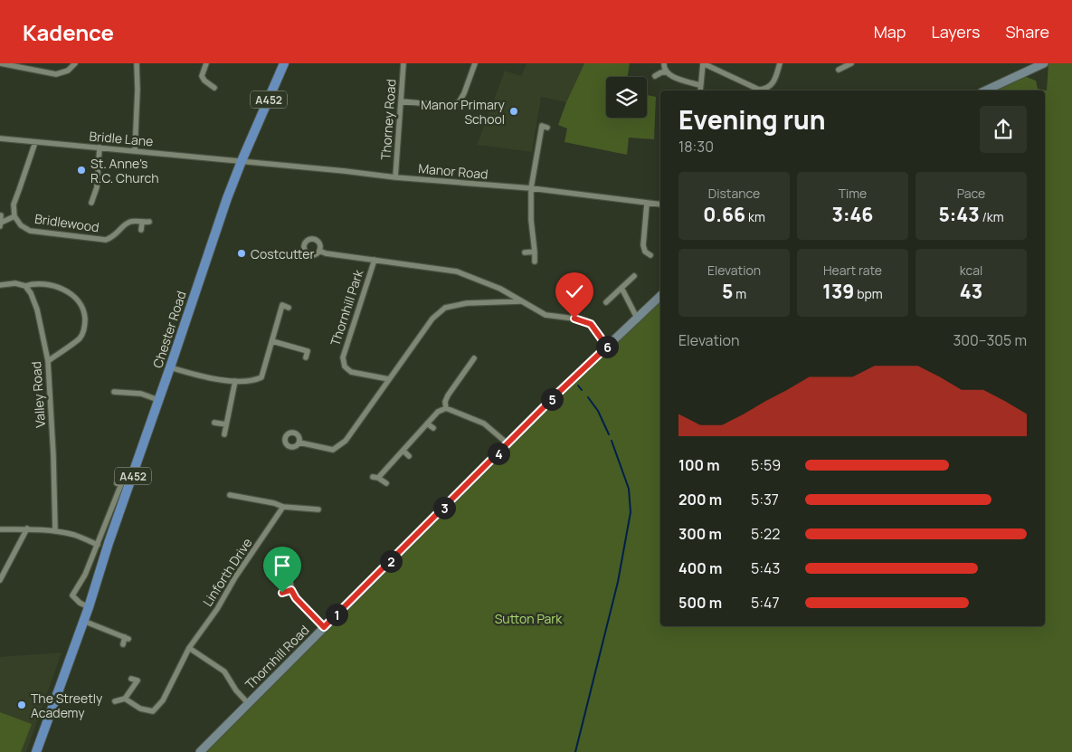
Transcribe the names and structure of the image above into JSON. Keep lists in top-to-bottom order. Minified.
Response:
{"streets":{"highway":["A452","Chester Road"],"main road":["Thornhill Road"],"street":["Thorney Road","Bridle Lane","Manor Road","Bridlewood","Thornhill Park","Valley Road","Linforth Drive"]},"crossings":[["Thorney Road","Manor Road"],["Bridle Lane","Manor Road"],["Bridle Lane","Chester Road"],["Manor Road","Chester Road"],["Thornhill Park","Thornhill Road"]],"parks":["Sutton Park"],"places":["Manor Primary School","St. Anne's R.C. Church","Costcutter","The Streetly Academy"],"page":{"header":"Kadence","nav":["Map","Layers","Share"],"heading":["Evening run","18:30"],"stats":[["Distance","0.66 km"],["Time","3:46"],["Pace","5:43 /km"],["Elevation","5 m"],["Heart rate","139 bpm"],["kcal","43"]],"chart":["Elevation","300–305 m"],"pins":["6","5","4","3","2","1"],"list":[{"name":"100 m","note":"5:59"},{"name":"200 m","note":"5:37"},{"name":"300 m","note":"5:22"},{"name":"400 m","note":"5:43"},{"name":"500 m","note":"5:47"}]}}
